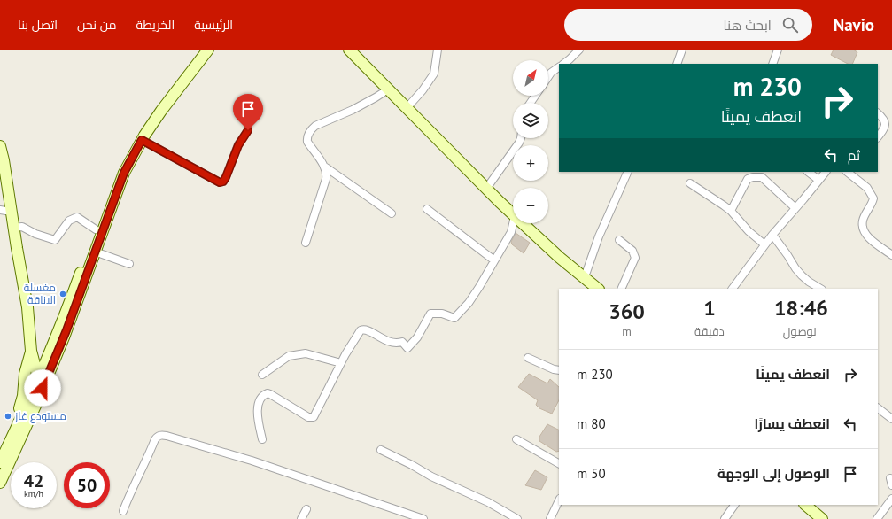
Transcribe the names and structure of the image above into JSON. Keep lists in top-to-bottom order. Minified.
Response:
{"places":["مغسلة الاناقة","مستودع غاز"],"north":"top right","page":{"header":"Navio","search":"ابحث هنا","nav":["الرئيسية","الخريطة","من نحن","اتصل بنا"],"map_buttons":["+","−"],"turn":["230 m","انعطف يمينًا"],"then":"ثم","eta":["18:46","الوصول","1","دقيقة","360","m"],"list":[{"name":"انعطف يمينًا","value":"230 m"},{"name":"انعطف يسارًا","value":"80 m"},{"name":"الوصول إلى الوجهة","value":"50 m"}],"speed":"42 km/h","limit":"50"}}
